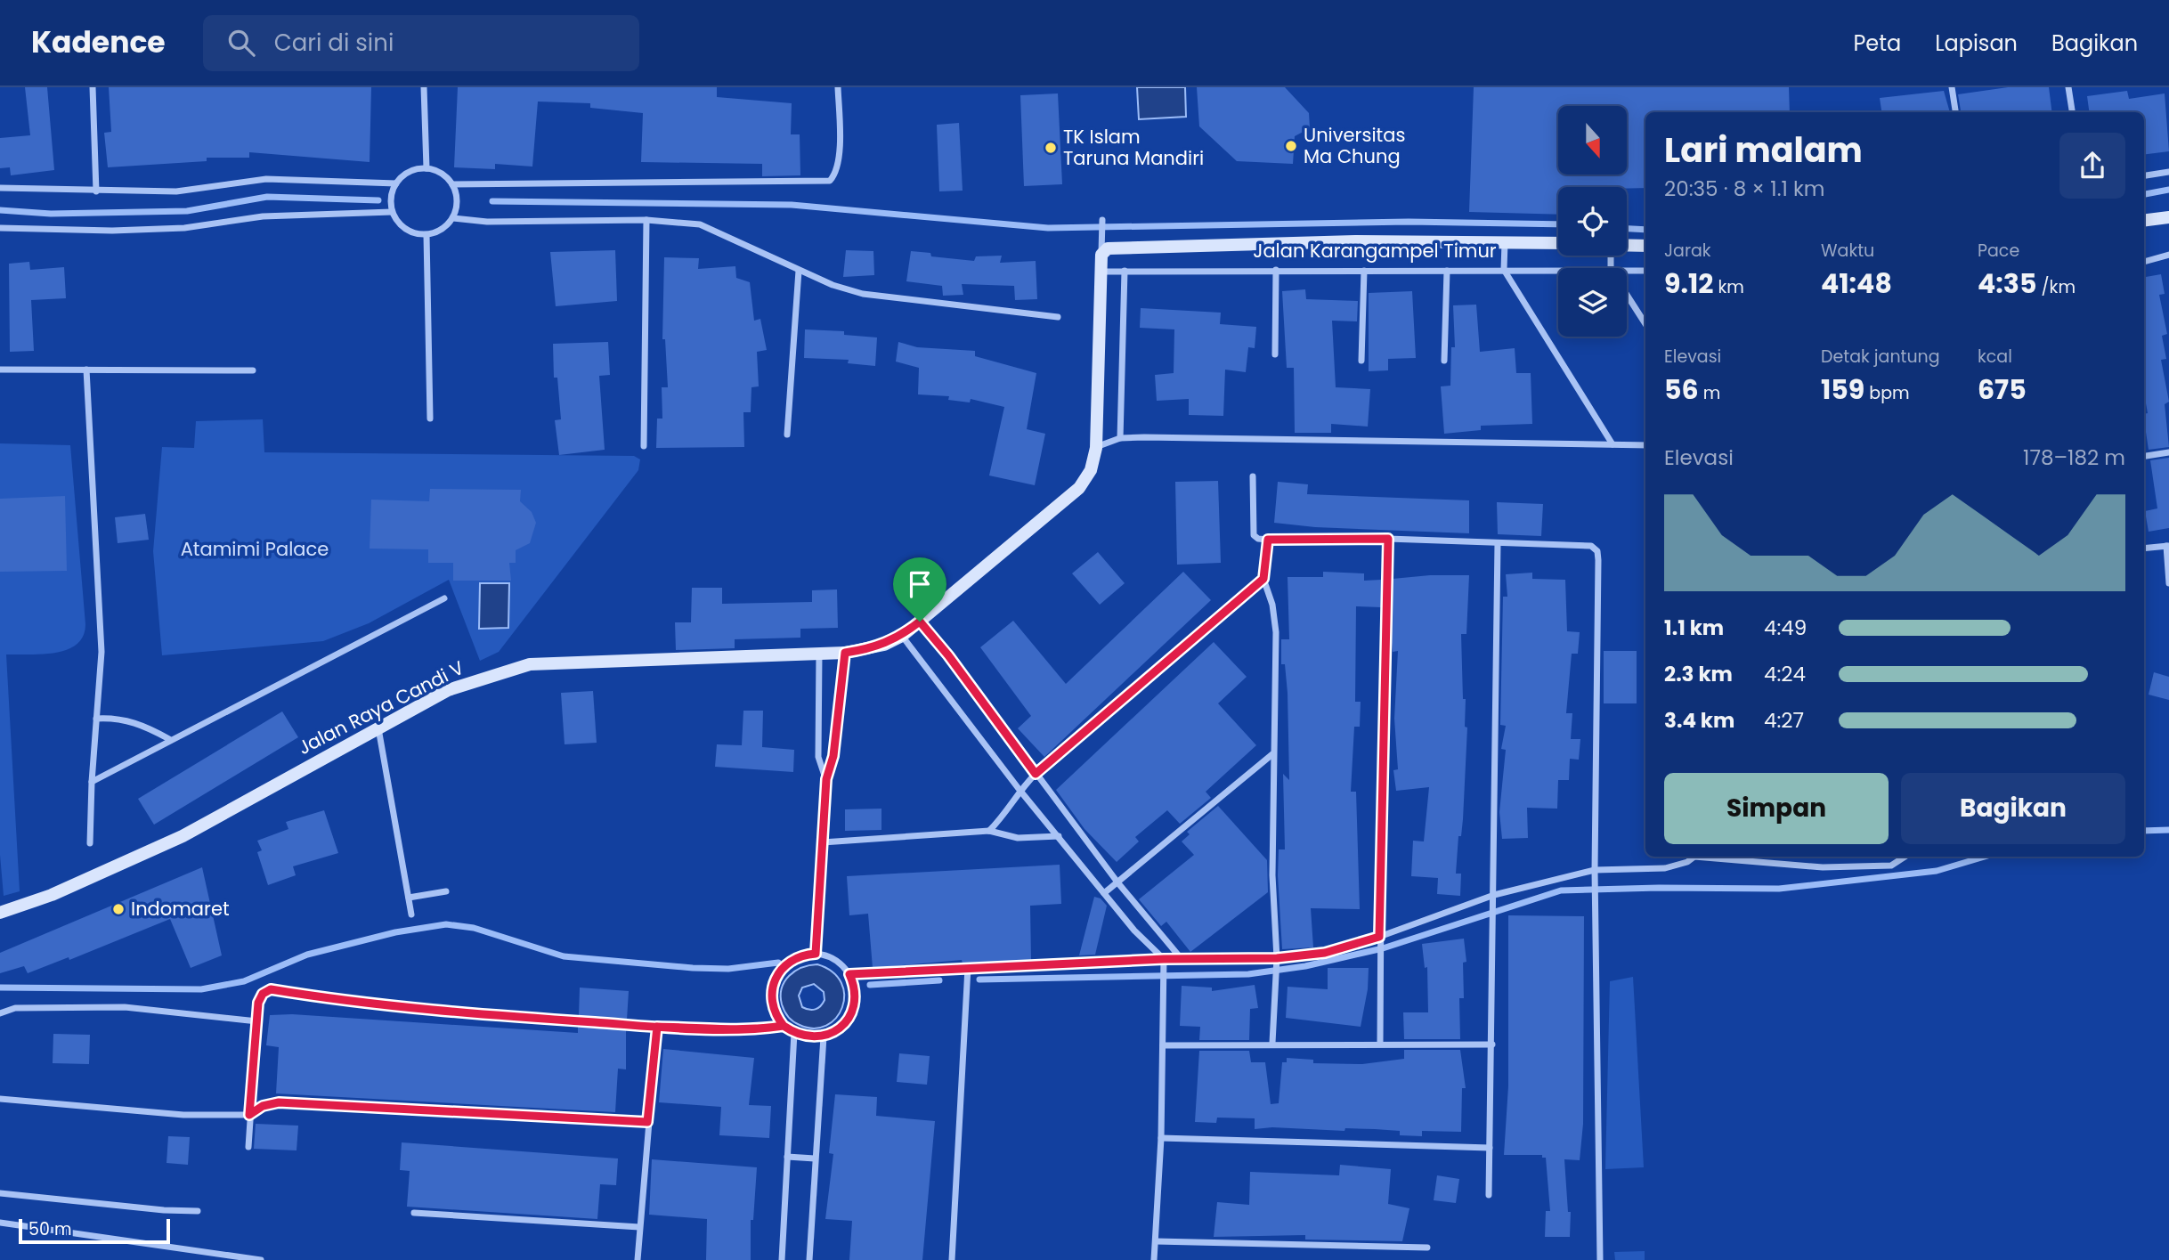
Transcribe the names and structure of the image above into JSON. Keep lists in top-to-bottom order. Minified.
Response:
{"streets":{"street":["Jalan Karangampel Timur","Jalan Raya Candi V"]},"parks":["Atamimi Palace"],"places":["Universitas Ma Chung","TK Islam Taruna Mandiri","Indomaret"],"scale_bar":"50 m","north":"bottom","page":{"header":"Kadence","search":"Cari di sini","nav":["Peta","Lapisan","Bagikan"],"heading":["Lari malam","20:35 · 8 × 1.1 km"],"stats":[["Jarak","9.12 km"],["Waktu","41:48"],["Pace","4:35 /km"],["Elevasi","56 m"],["Detak jantung","159 bpm"],["kcal","675"]],"chart":["Elevasi","178–182 m"],"list":[{"name":"1.1 km","note":"4:49"},{"name":"2.3 km","note":"4:24"},{"name":"3.4 km","note":"4:27"}],"buttons":["Simpan","Bagikan"],"scale":"50 m"}}
